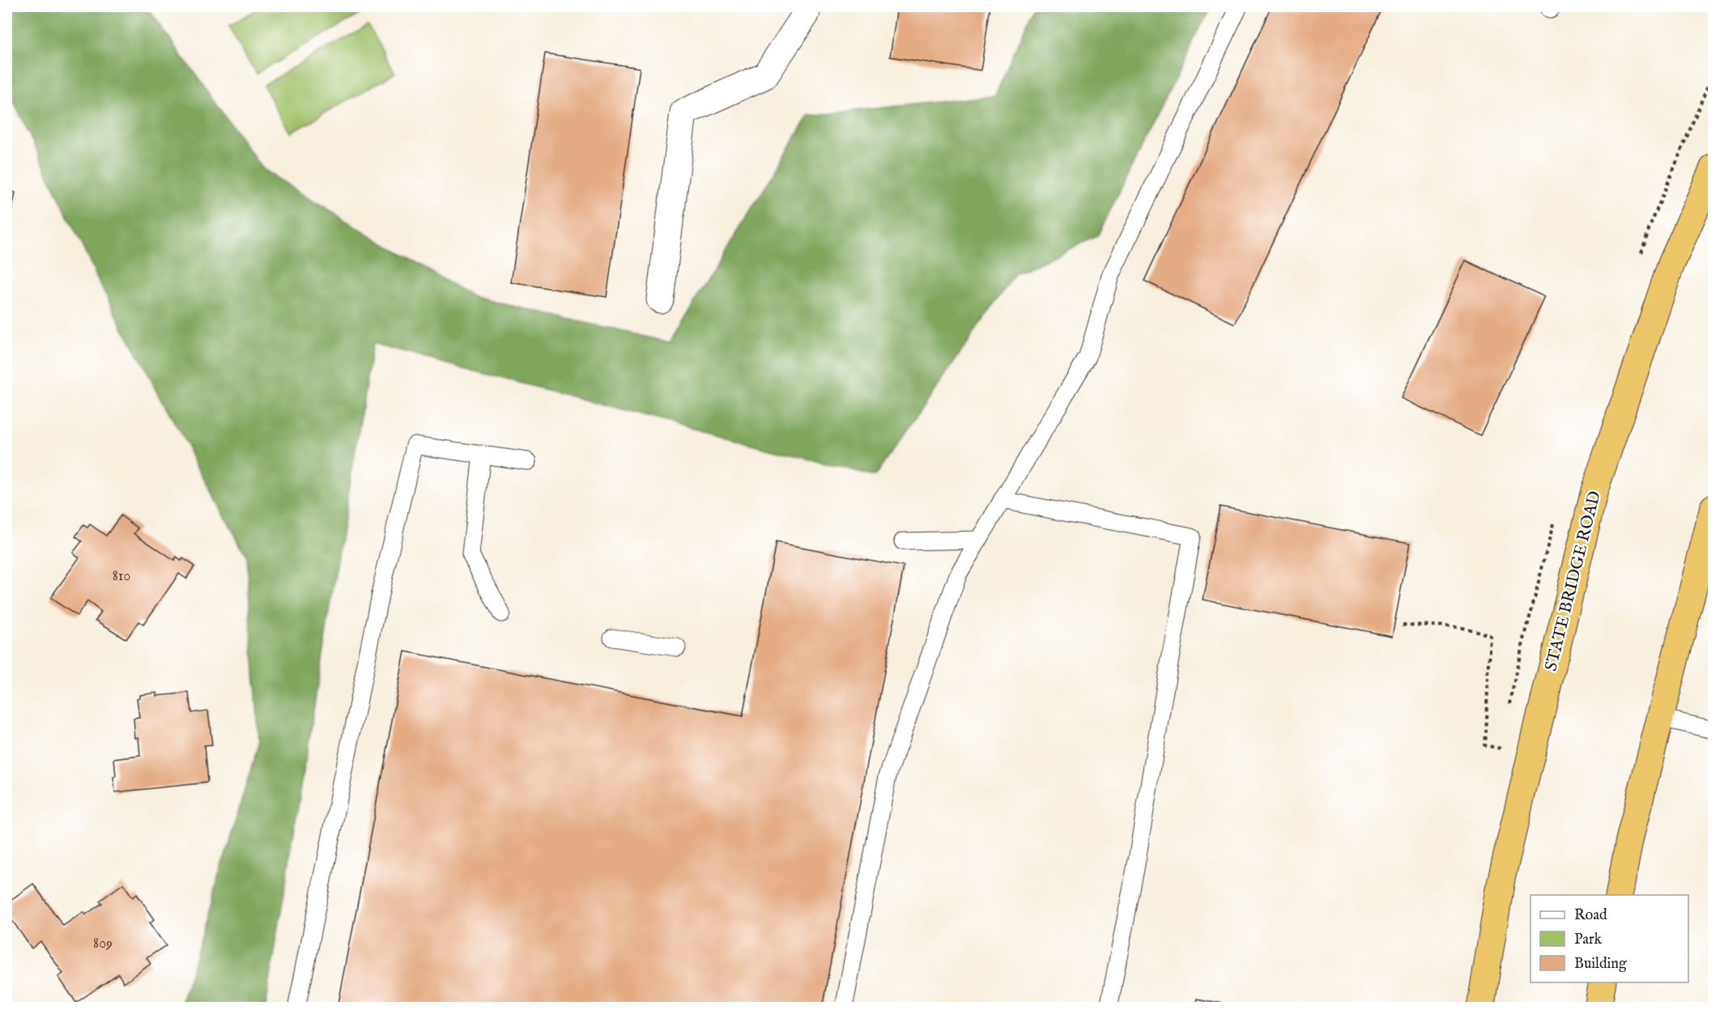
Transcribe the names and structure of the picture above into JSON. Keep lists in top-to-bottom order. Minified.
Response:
{"streets":{"highway":["STATE BRIDGE ROAD"]},"house_numbers":["810","809"],"legend":["Road","Park","Building"]}
